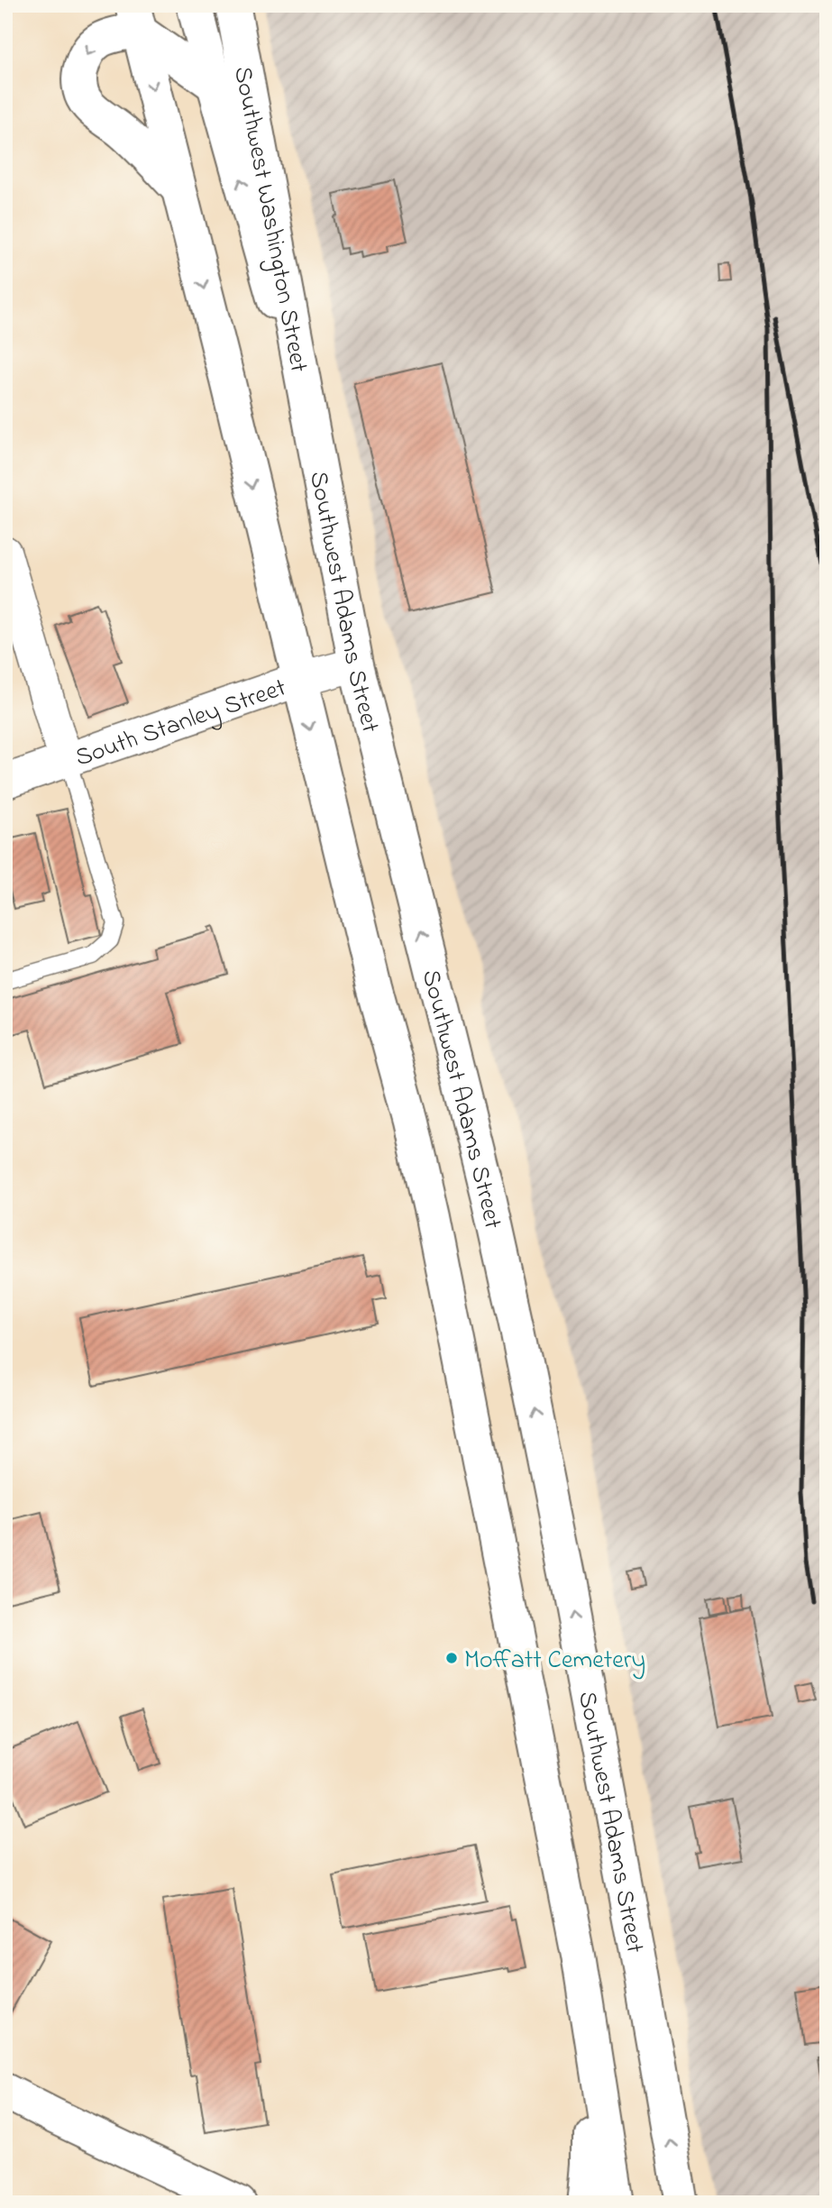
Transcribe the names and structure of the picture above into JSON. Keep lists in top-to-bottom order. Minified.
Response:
{"streets":{"main road":["Southwest Washington Street","Southwest Adams Street"],"street":["South Stanley Street"]},"crossings":[["Southwest Washington Street","Southwest Adams Street"],["Southwest Adams Street","South Stanley Street"]],"places":["Moffatt Cemetery"]}
